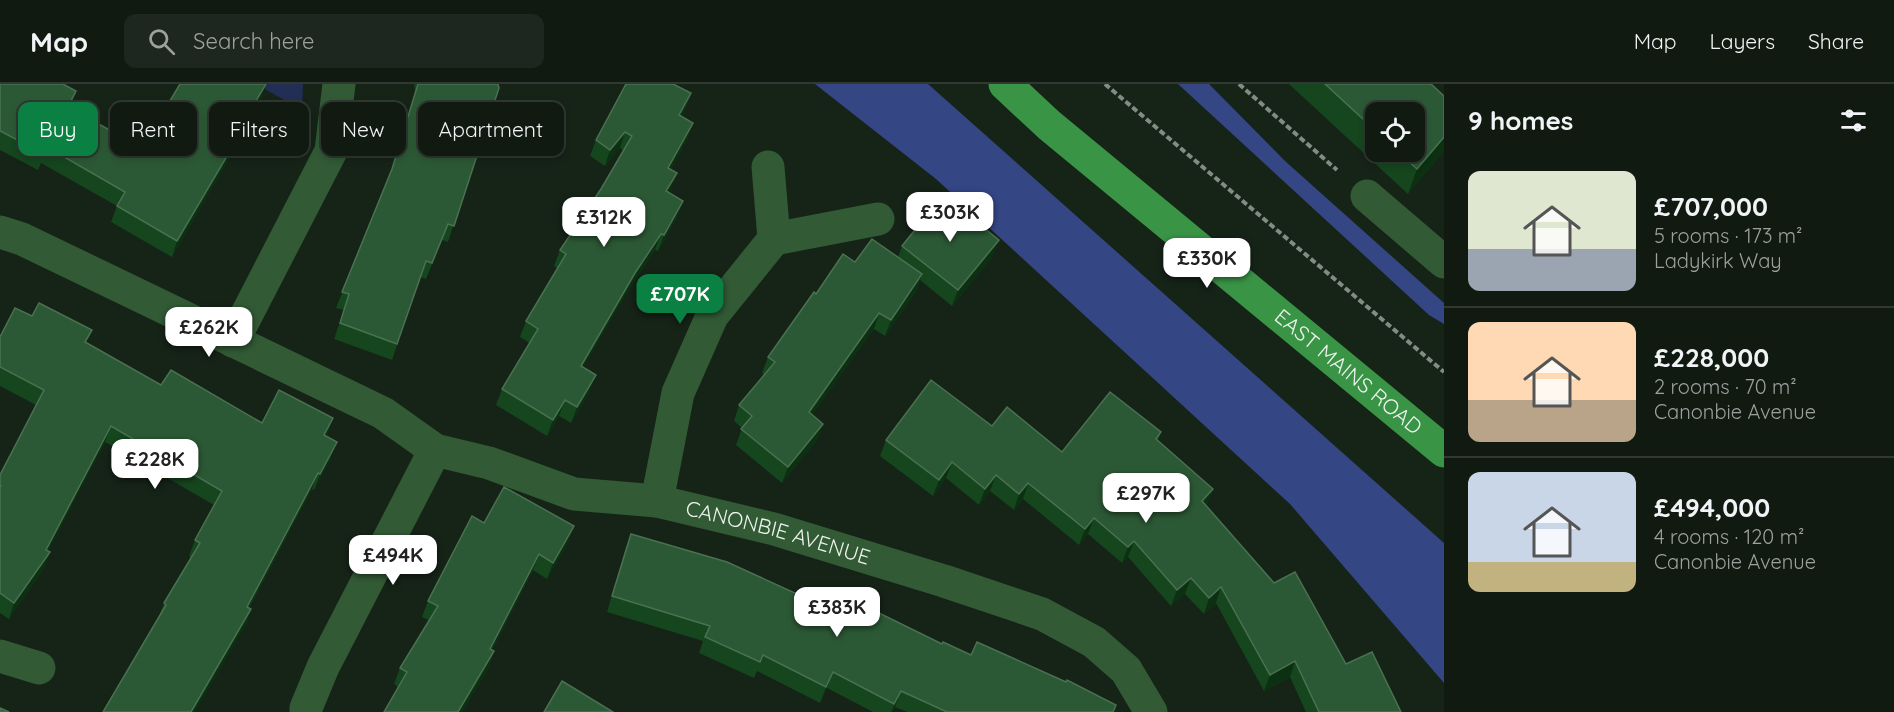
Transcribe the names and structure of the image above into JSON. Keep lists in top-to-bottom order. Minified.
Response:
{"streets":{"main road":["EAST MAINS ROAD"],"street":["CANONBIE AVENUE"]},"page":{"header":"Map","search":"Search here","nav":["Map","Layers","Share"],"heading":"9 homes","chip":["Buy","Rent","Filters","New","Apartment"],"list":[{"name":"£707,000","note":"5 rooms · 173 m² · Ladykirk Way"},{"name":"£228,000","note":"2 rooms · 70 m² · Canonbie Avenue"},{"name":"£494,000","note":"4 rooms · 120 m² · Canonbie Avenue"}],"price":["£303K","£312K","£330K","£707K","£262K","£228K","£297K","£494K","£383K"]}}
